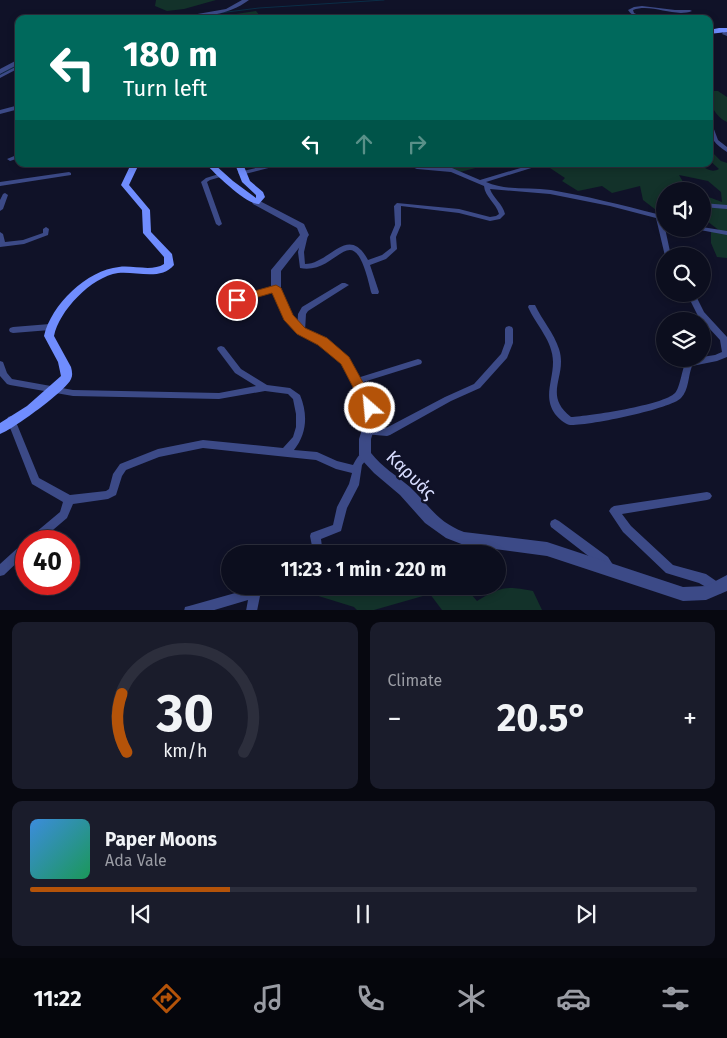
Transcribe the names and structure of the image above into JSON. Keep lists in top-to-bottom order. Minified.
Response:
{"streets":{"street":["Καρυάς"]},"page":{"turn":["180 m","Turn left"],"limit":"40","trip":"11:23 · 1 min · 220 m","tile":"Climate","heat":["−","20.5°","+"],"song":["Paper Moons","Ada Vale"],"tabs":"11:22","gauge":["30","km/h"]}}
